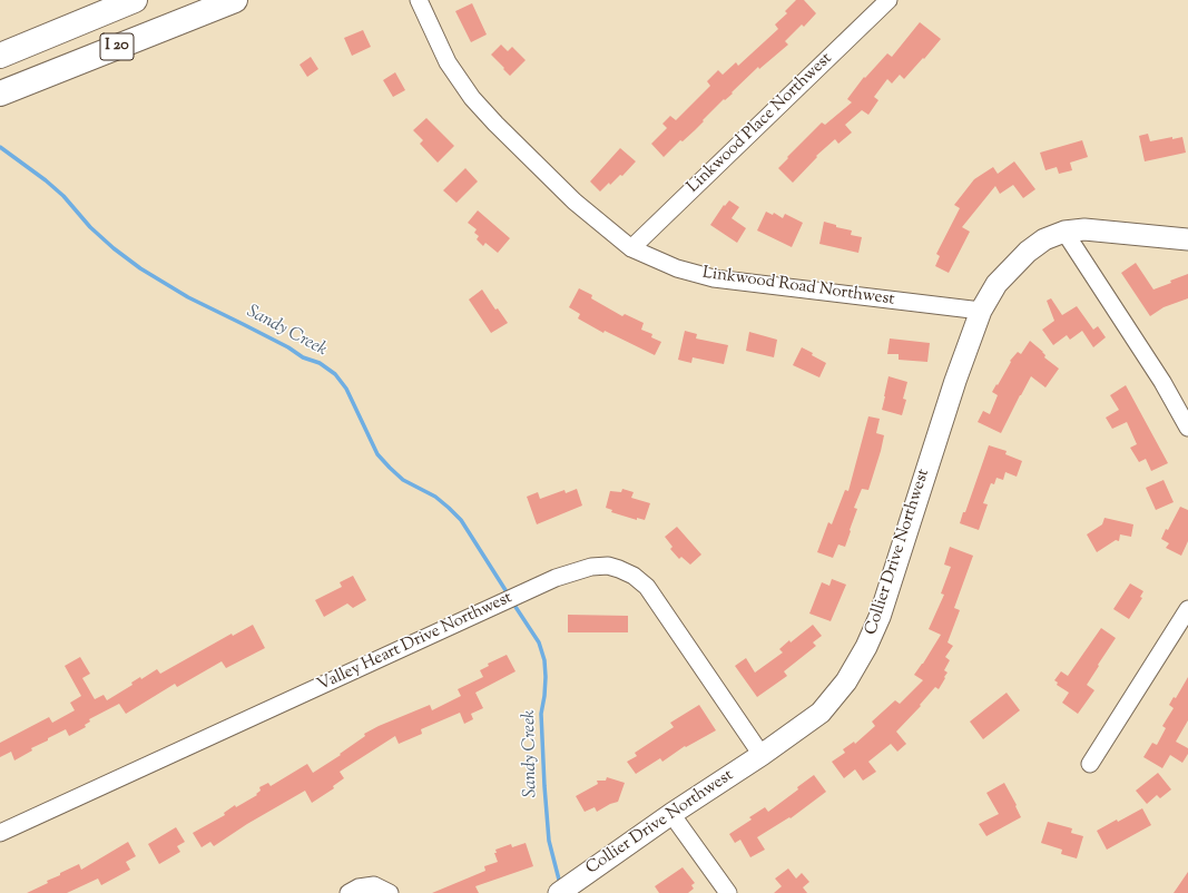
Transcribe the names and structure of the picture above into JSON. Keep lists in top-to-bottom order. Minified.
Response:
{"streets":{"highway":["I 20"],"main road":["Collier Drive Northwest"],"street":["Linkwood Place Northwest","Linkwood Road Northwest","Valley Heart Drive Northwest"]},"crossings":[["Linkwood Place Northwest","Linkwood Road Northwest"],["Linkwood Road Northwest","Collier Drive Northwest"],["Collier Drive Northwest","Valley Heart Drive Northwest"]],"water":["Sandy Creek"]}
